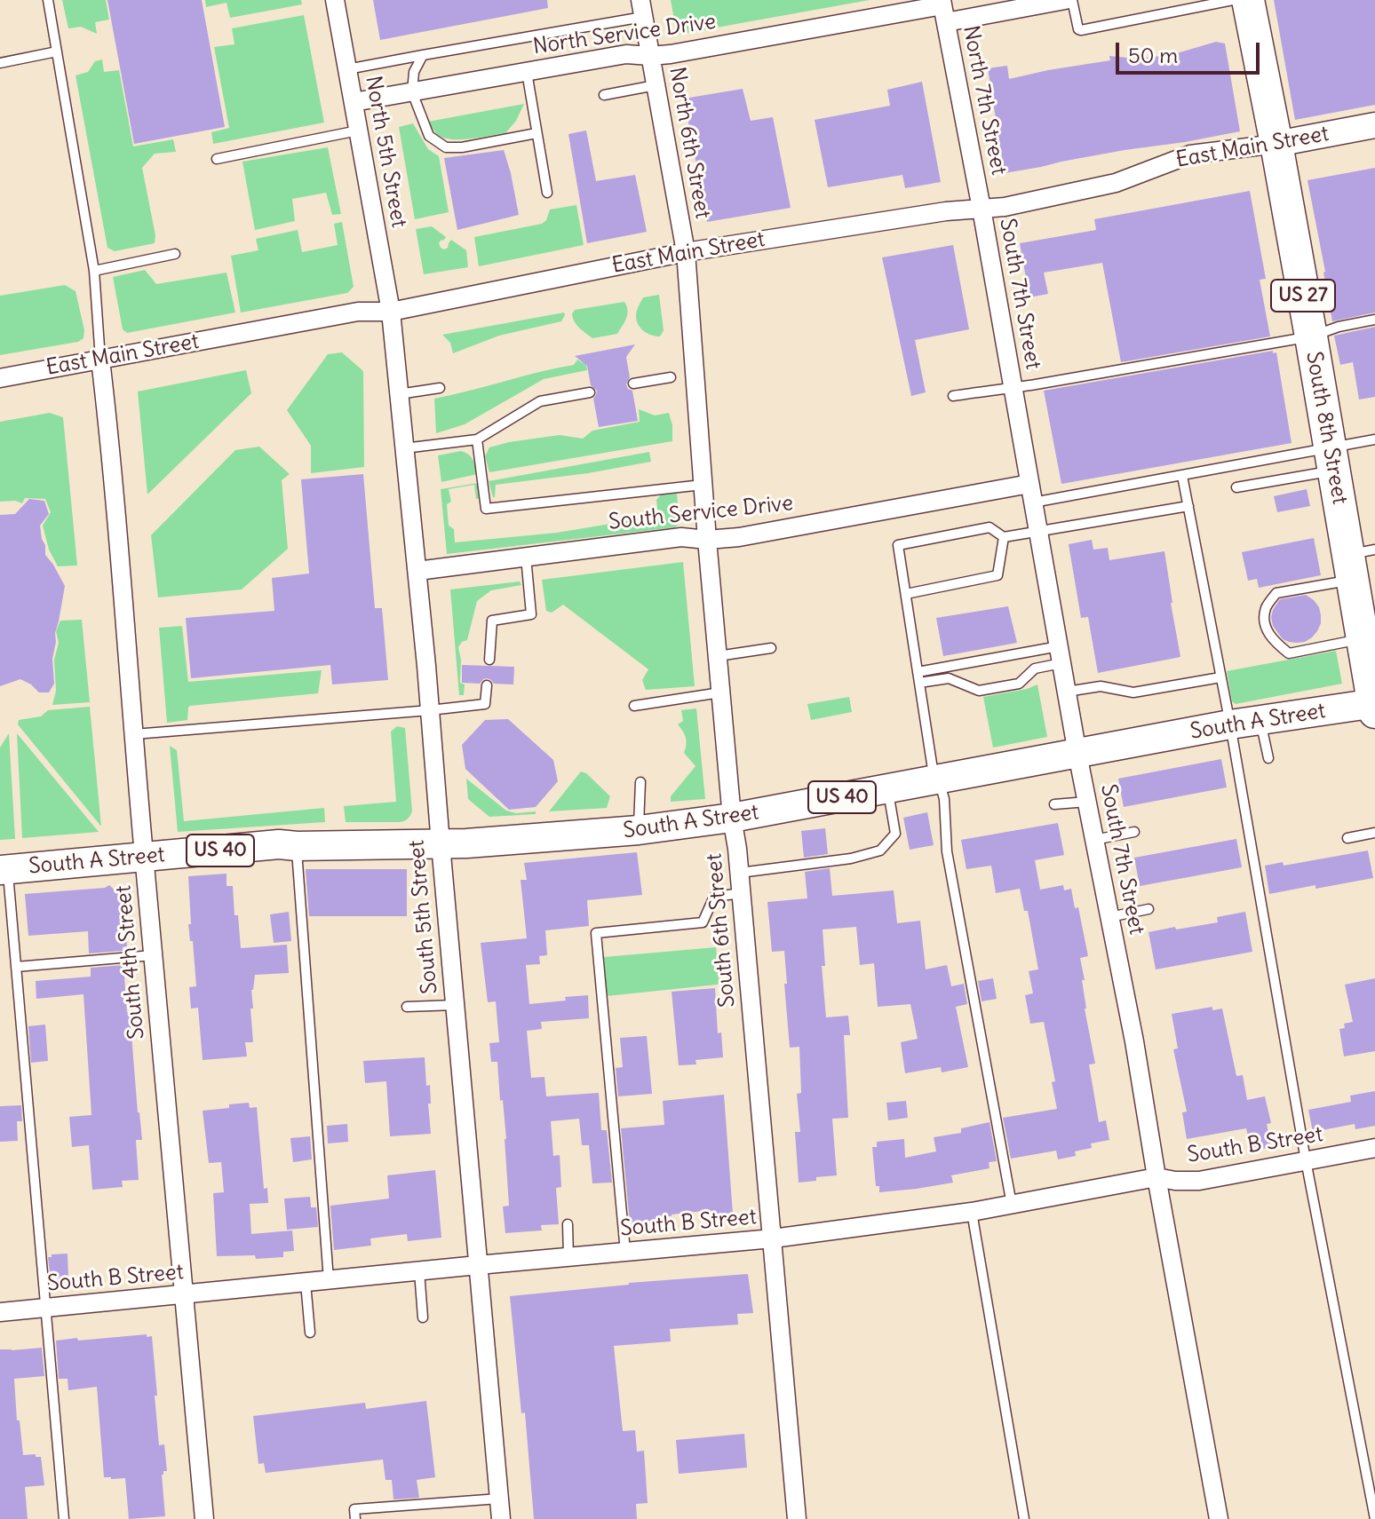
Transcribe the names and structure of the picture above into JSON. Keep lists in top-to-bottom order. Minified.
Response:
{"streets":{"highway":["US 27","South 8th Street"],"main road":["South A Street","US 40"],"street":["North Service Drive","North 7th Street","North 6th Street","East Main Street","North 5th Street","South 7th Street","South Service Drive","South 5th Street","South 6th Street","South 4th Street","South B Street"]},"crossings":[["North Service Drive","North 7th Street"],["North Service Drive","North 6th Street"],["North Service Drive","North 5th Street"],["North 7th Street","East Main Street"],["North 7th Street","South 7th Street"],["North 6th Street","East Main Street"],["North 6th Street","South 6th Street"],["East Main Street","North 5th Street"],["East Main Street","South 7th Street"],["East Main Street","US 27"],["East Main Street","South 8th Street"],["East Main Street","South 5th Street"],["East Main Street","South 6th Street"],["East Main Street","South 4th Street"],["North 5th Street","South 5th Street"],["South 7th Street","South Service Drive"],["South 7th Street","South A Street"],["South 7th Street","South B Street"],["US 27","South 8th Street"],["South 8th Street","South A Street"],["South Service Drive","South 5th Street"],["South Service Drive","South 6th Street"],["South A Street","South 5th Street"],["South A Street","South 6th Street"],["South A Street","South 4th Street"],["South 5th Street","South B Street"],["South 6th Street","South B Street"],["South 4th Street","South B Street"]],"scale_bar":"50 m"}
